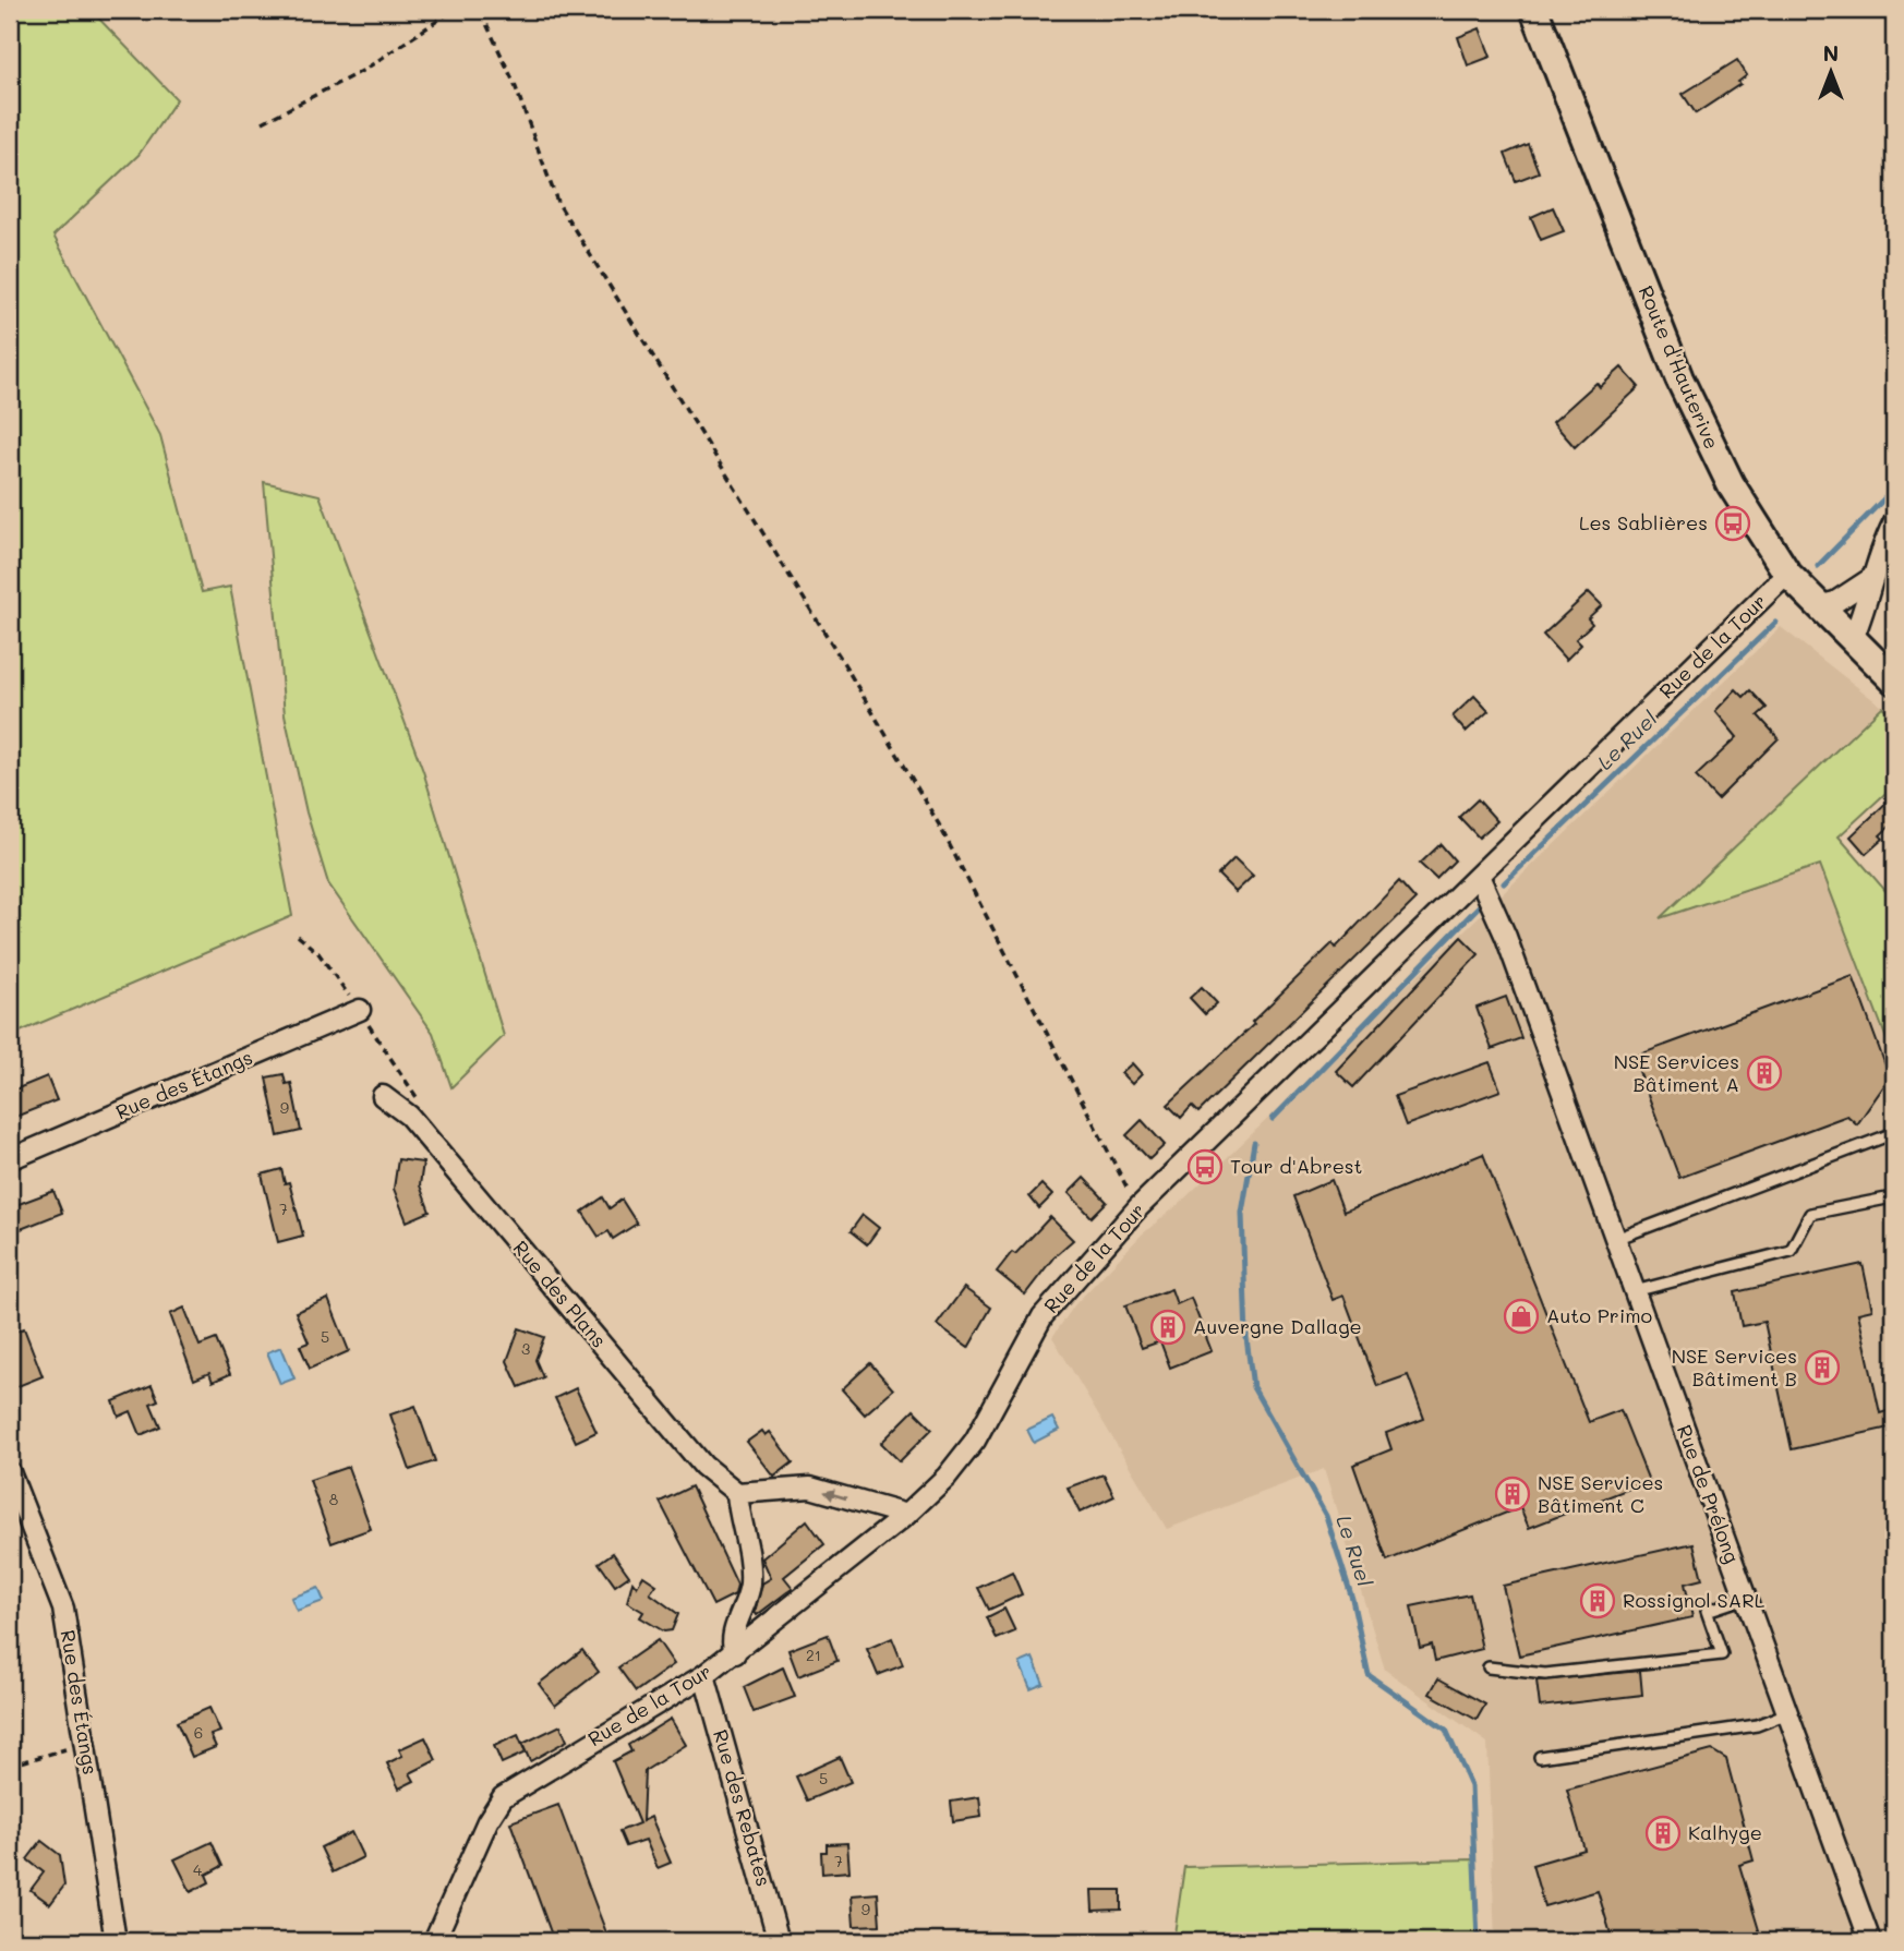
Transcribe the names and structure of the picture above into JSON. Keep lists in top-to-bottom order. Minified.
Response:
{"streets":{"main road":["Route d'Hauterive"],"street":["Rue de la Tour","Rue des Étangs","Rue des Plans","Rue de Prélong","Rue des Rebates"]},"crossings":[["Route d'Hauterive","Rue de la Tour"],["Rue de la Tour","Rue de Prélong"],["Rue de la Tour","Rue des Rebates"]],"water":["Le Ruel"],"places":{"bus stop":["Les Sablières","Tour d'Abrest"],"building":["NSE Services Bâtiment A","Auvergne Dallage","NSE Services Bâtiment B","NSE Services Bâtiment C","Rossignol SARL","Kalhyge"],"shop":["Auto Primo"]},"house_numbers":["9","7","5","3","8","21","6","5","7","4","9"],"north":"top"}
